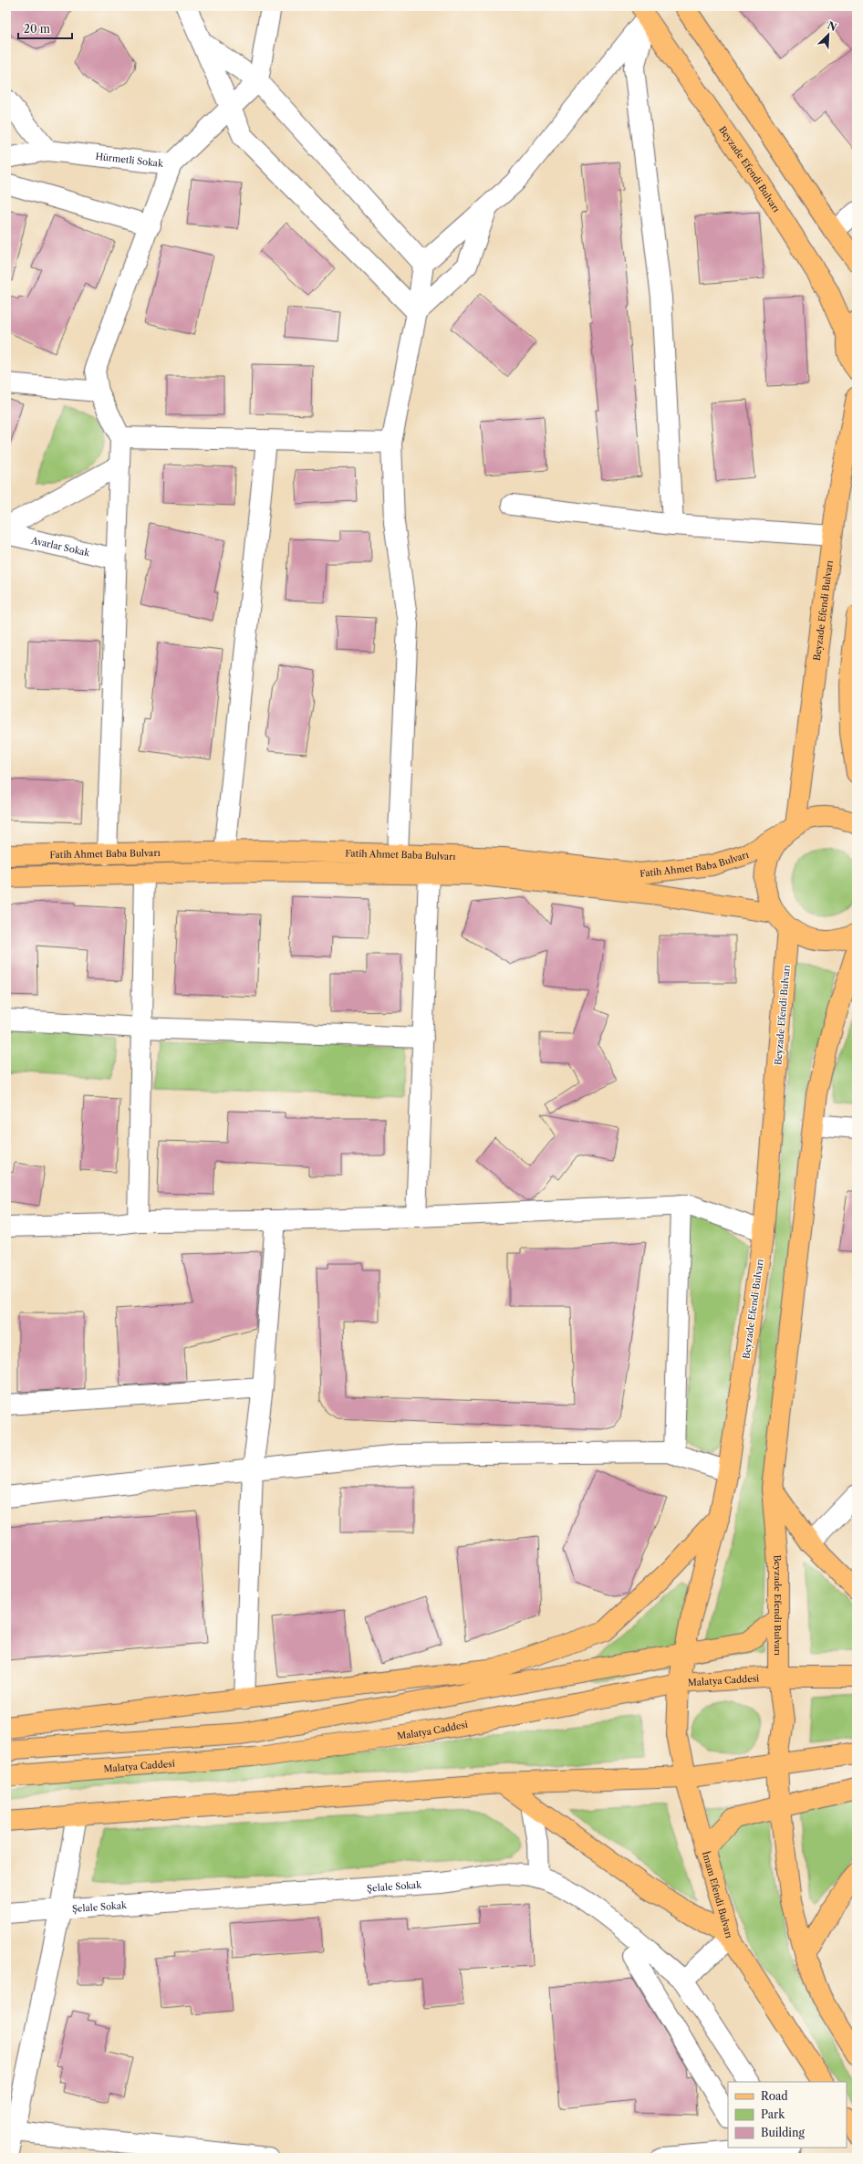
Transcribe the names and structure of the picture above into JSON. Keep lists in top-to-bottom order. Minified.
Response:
{"streets":{"main road":["Beyzade Efendi Bulvarı","Fatih Ahmet Baba Bulvarı","Malatya Caddesi","İmam Efendi Bulvarı"],"street":["Hürmetli Sokak","Avarlar Sokak","Şelale Sokak"]},"crossings":[["Beyzade Efendi Bulvarı","Fatih Ahmet Baba Bulvarı"],["Beyzade Efendi Bulvarı","Malatya Caddesi"],["Beyzade Efendi Bulvarı","İmam Efendi Bulvarı"],["Malatya Caddesi","İmam Efendi Bulvarı"]],"legend":["Road","Park","Building"],"scale_bar":"20 m","north":"top right"}
